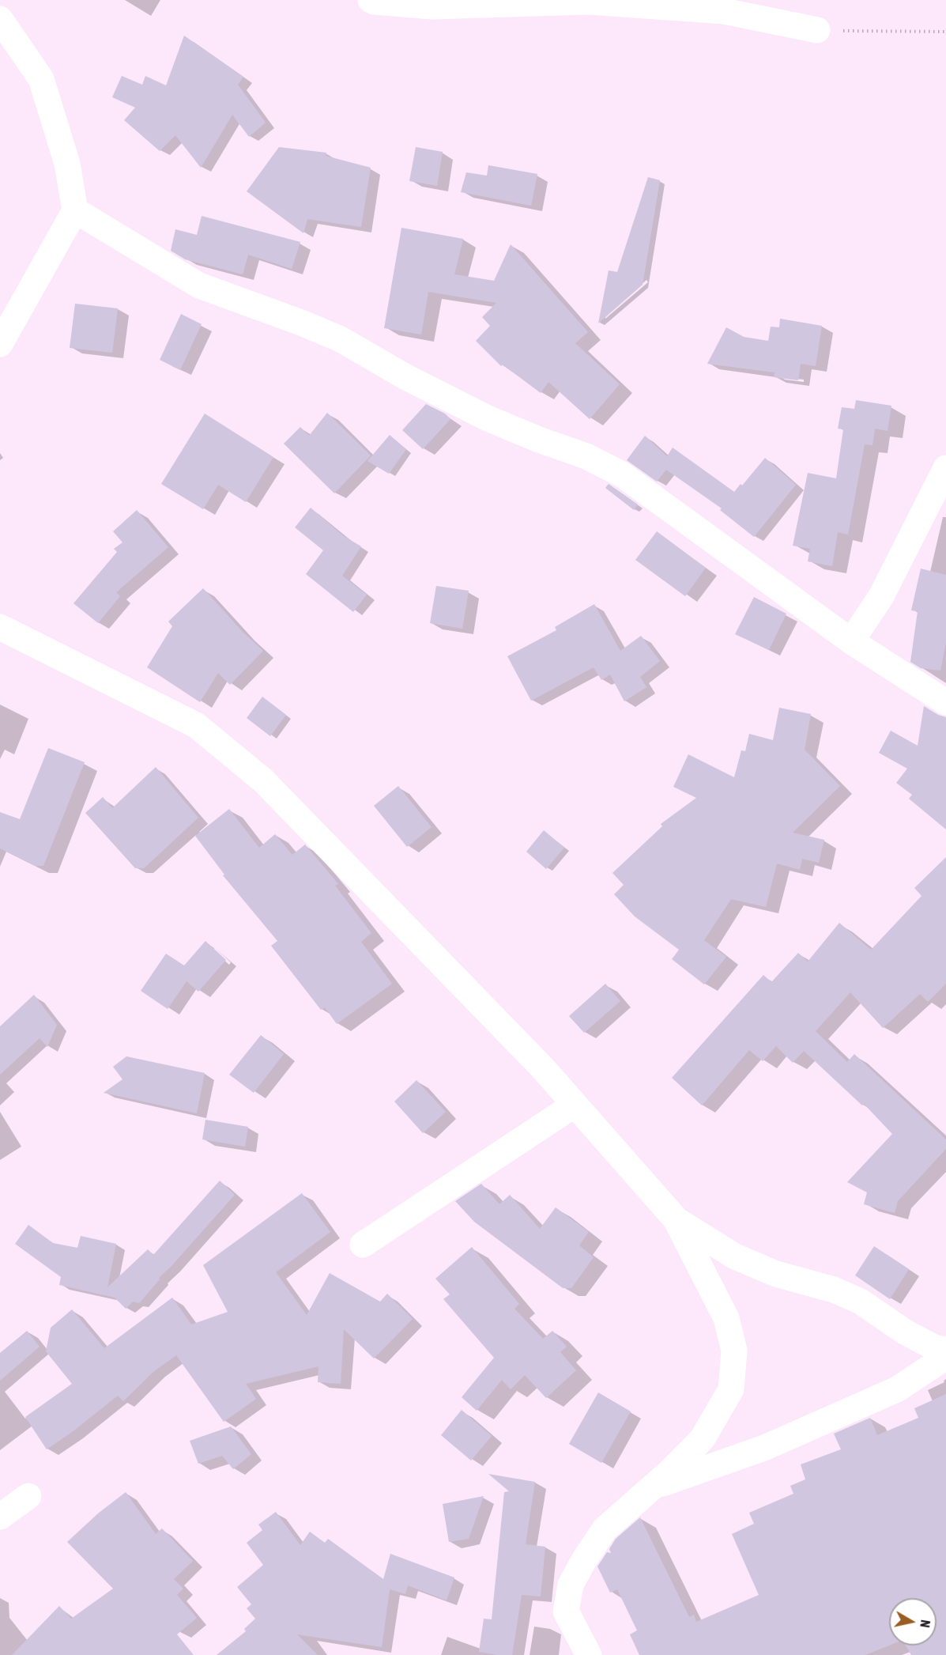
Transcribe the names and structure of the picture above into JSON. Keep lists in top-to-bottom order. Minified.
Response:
{"north":"right"}
